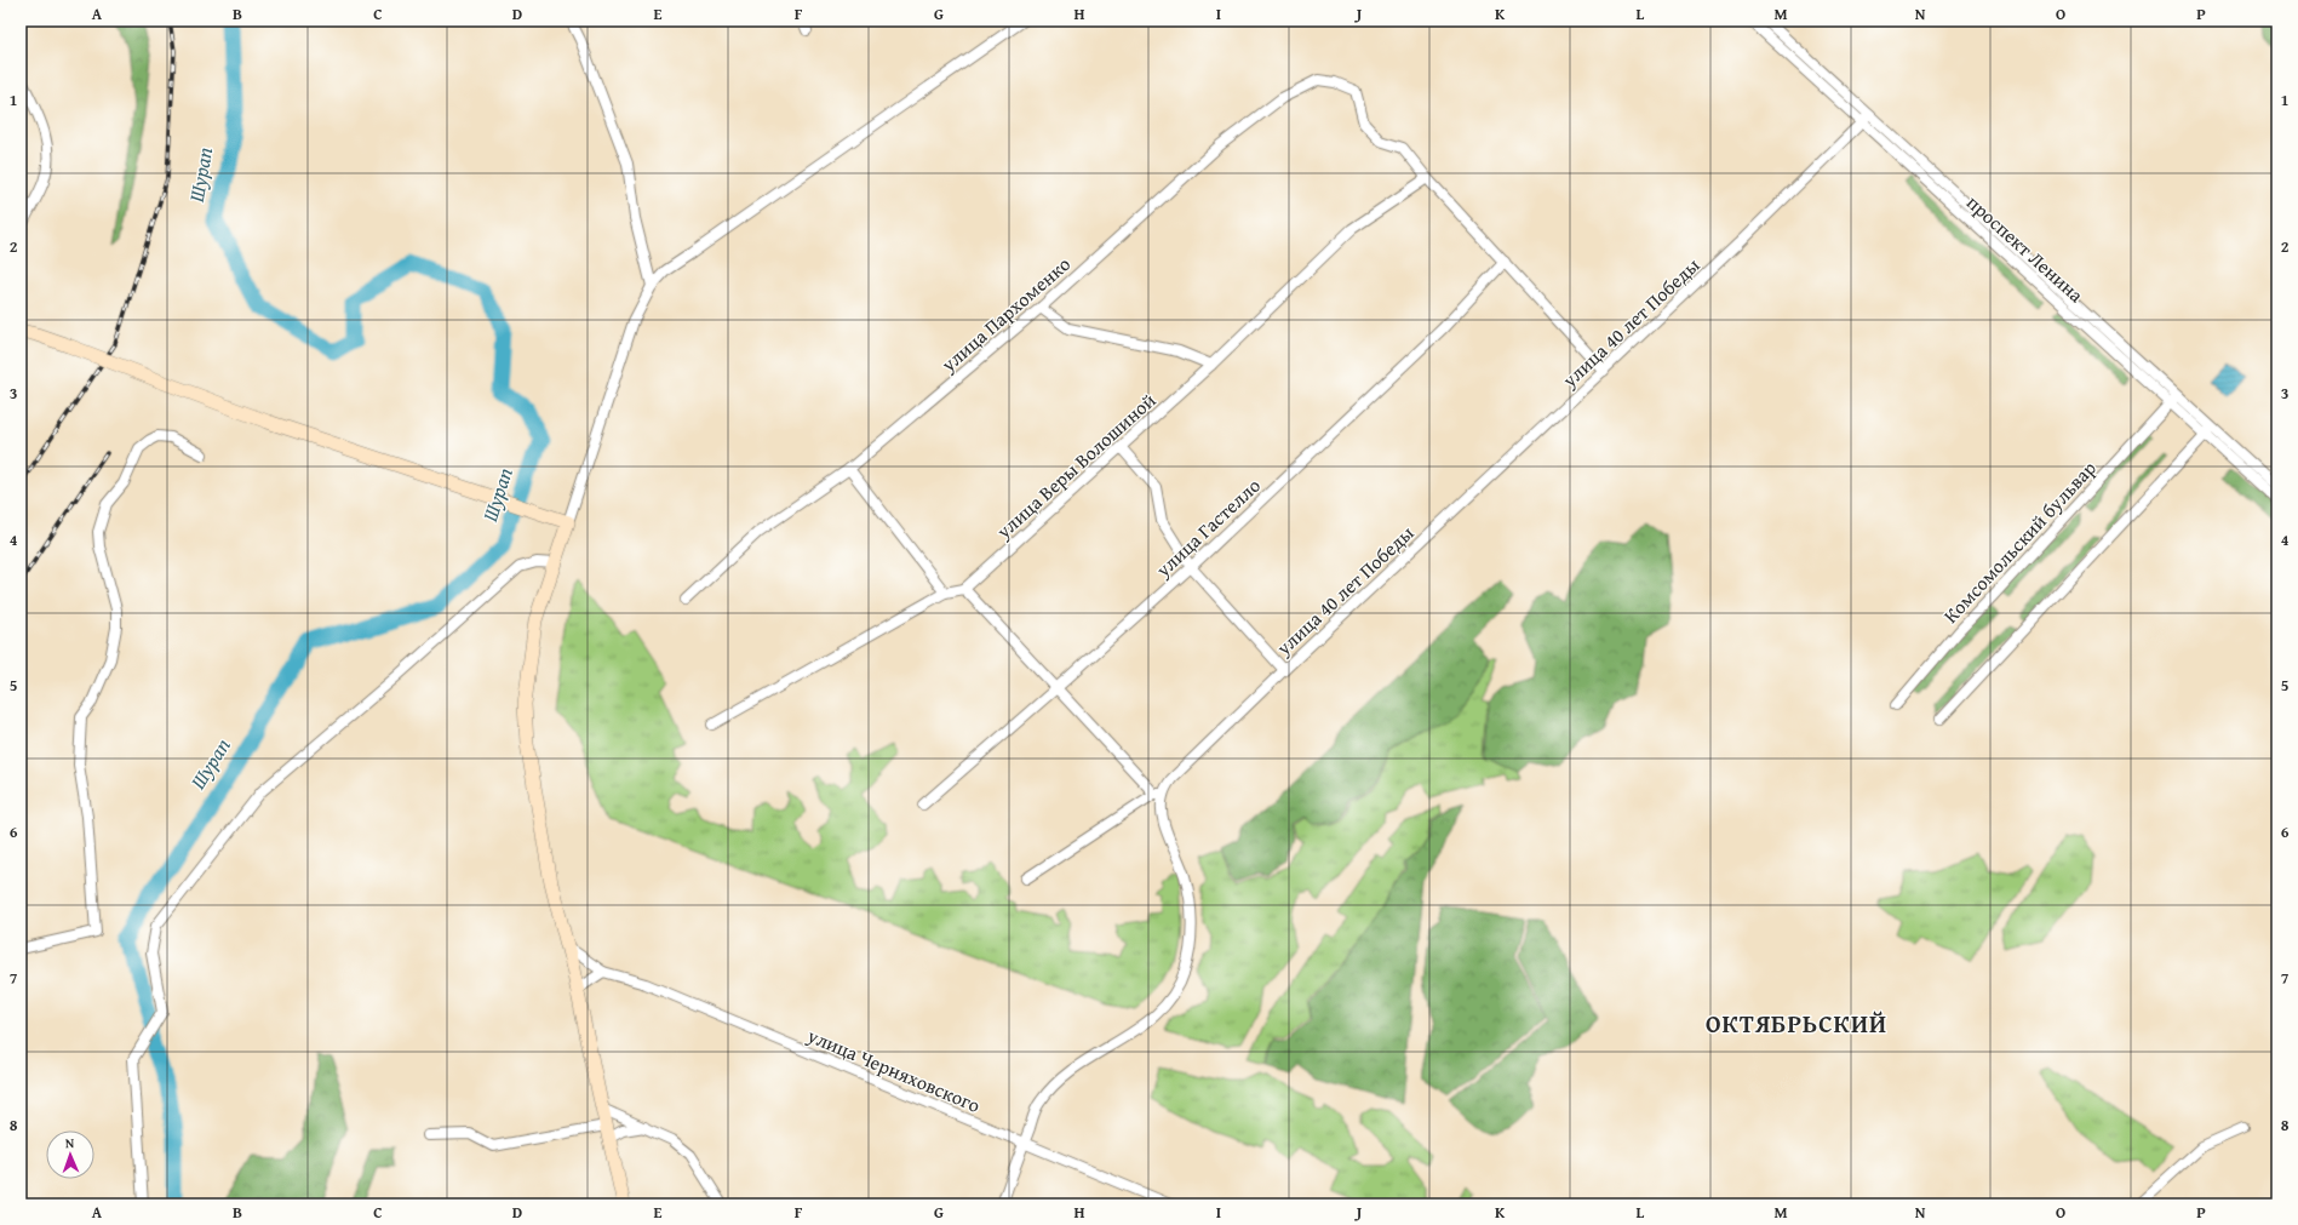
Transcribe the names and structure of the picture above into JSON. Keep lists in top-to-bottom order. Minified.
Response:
{"streets":{"street":["проспект Ленина","улица Пархоменко","улица 40 лет Победы","улица Веры Волошиной","улица Гастелло","Комсомольский бульвар","улица Черняховского"]},"crossings":[["проспект Ленина","улица 40 лет Победы"],["проспект Ленина","Комсомольский бульвар"],["улица Пархоменко","улица Веры Волошиной"]],"districts":["ОКТЯБРЬСКИЙ"],"water":["Шурап"],"north":"top","grid":{"columns":["A","B","C","D","E","F","G","H","I","J","K","L","M","N","O","P"],"rows":["1","2","3","4","5","6","7","8"]}}
